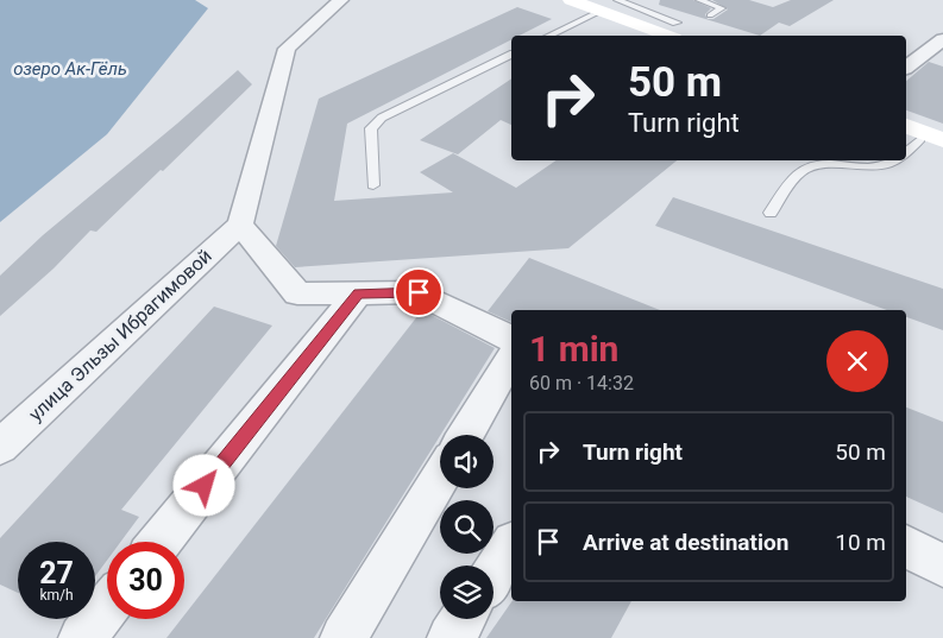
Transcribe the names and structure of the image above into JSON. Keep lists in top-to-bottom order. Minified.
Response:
{"streets":{"street":["улица Эльзы Ибрагимовой"]},"water":["озеро Ак-Гёль"],"page":{"turn":["50 m","Turn right"],"heading":["1 min","60 m · 14:32"],"list":[{"name":"Turn right","value":"50 m"},{"name":"Arrive at destination","value":"10 m"}],"speed":"27 km/h","limit":"30"}}
